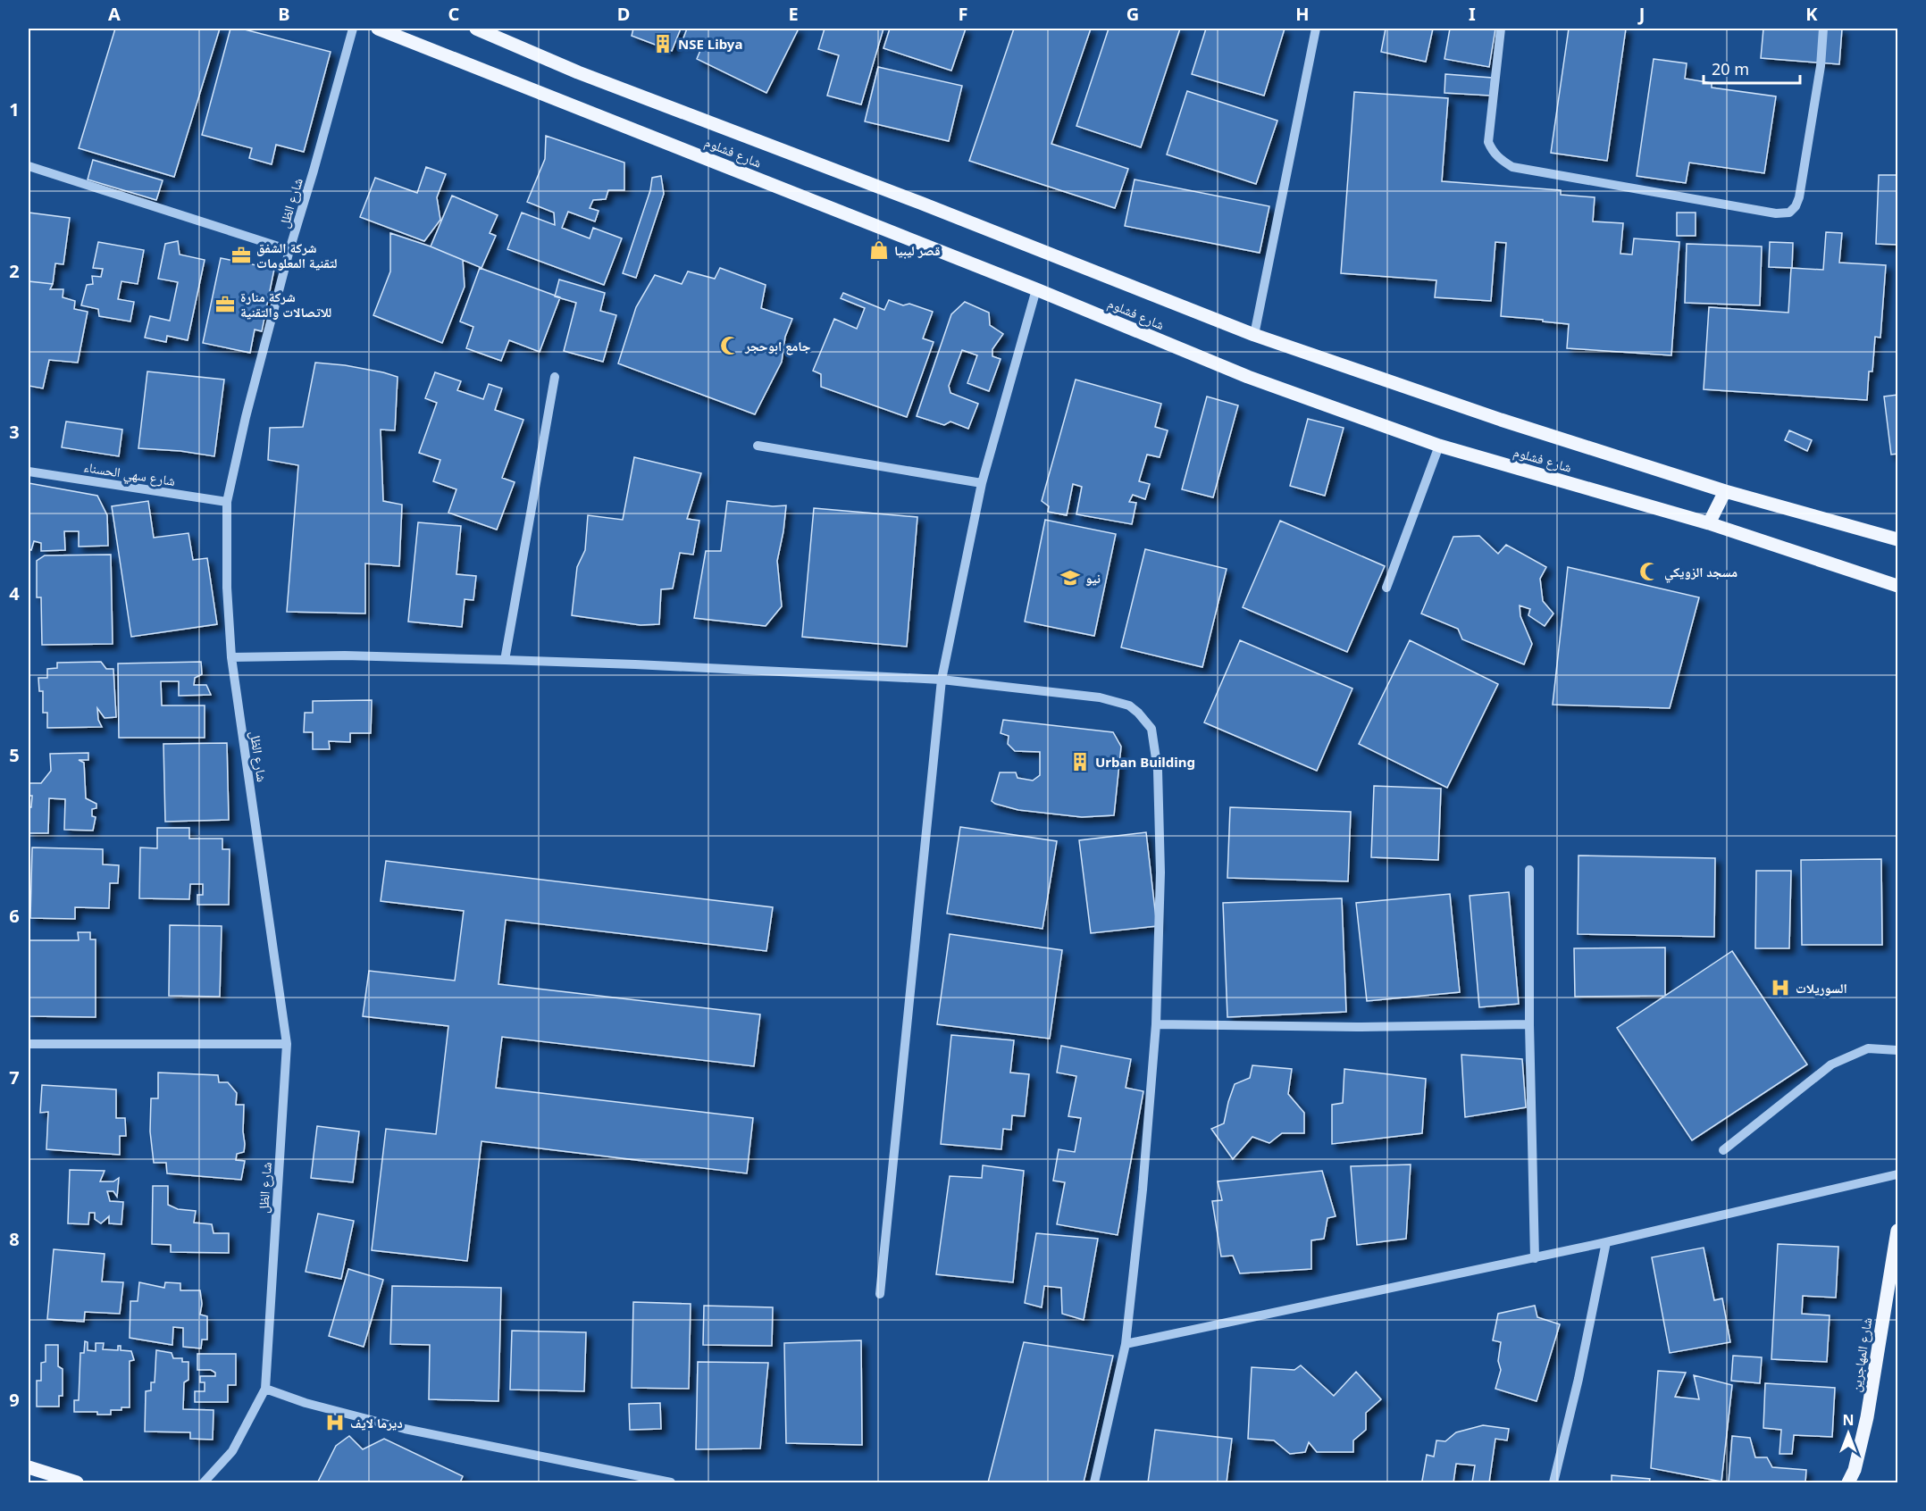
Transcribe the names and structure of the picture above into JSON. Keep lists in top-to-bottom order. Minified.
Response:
{"streets":{"main road":["شارع فشلوم","شارع المهاجرين"],"street":["شارع الظل","شارع سهي الحسناء"]},"crossings":[["شارع الظل","شارع سهي الحسناء"]],"places":{"building":["NSE Libya","Urban Building"],"shop":["قصر ليبيا"],"office":["شركة الشفق لتقنية المعلومات","شركة منارة للاتصالات والتقنية"],"mosque":["جامع ابوحجر","مسجد الزويكي"],"school or university":["نيو"],"hospital":["السوريلات","ديرما لايف"]},"scale_bar":"20 m","north":"top","grid":{"columns":["A","B","C","D","E","F","G","H","I","J","K"],"rows":["1","2","3","4","5","6","7","8","9"]}}
